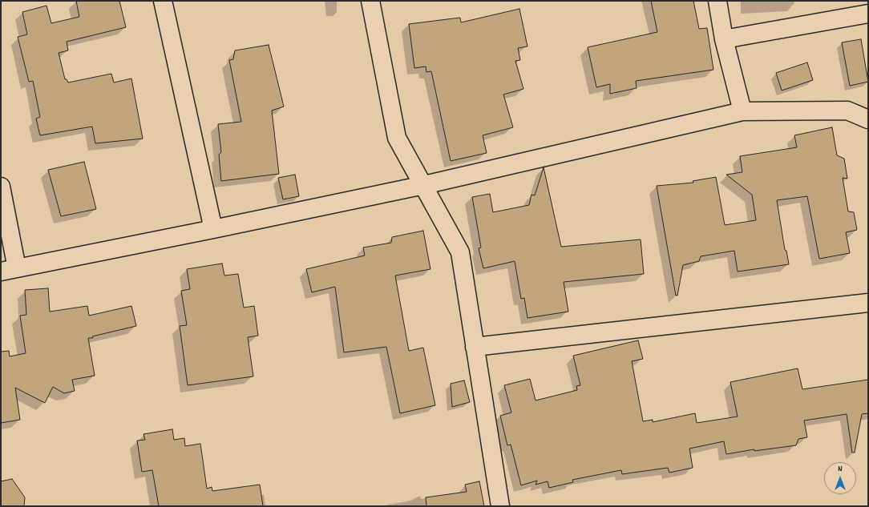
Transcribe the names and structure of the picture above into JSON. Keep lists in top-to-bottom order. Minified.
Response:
{"north":"top"}
